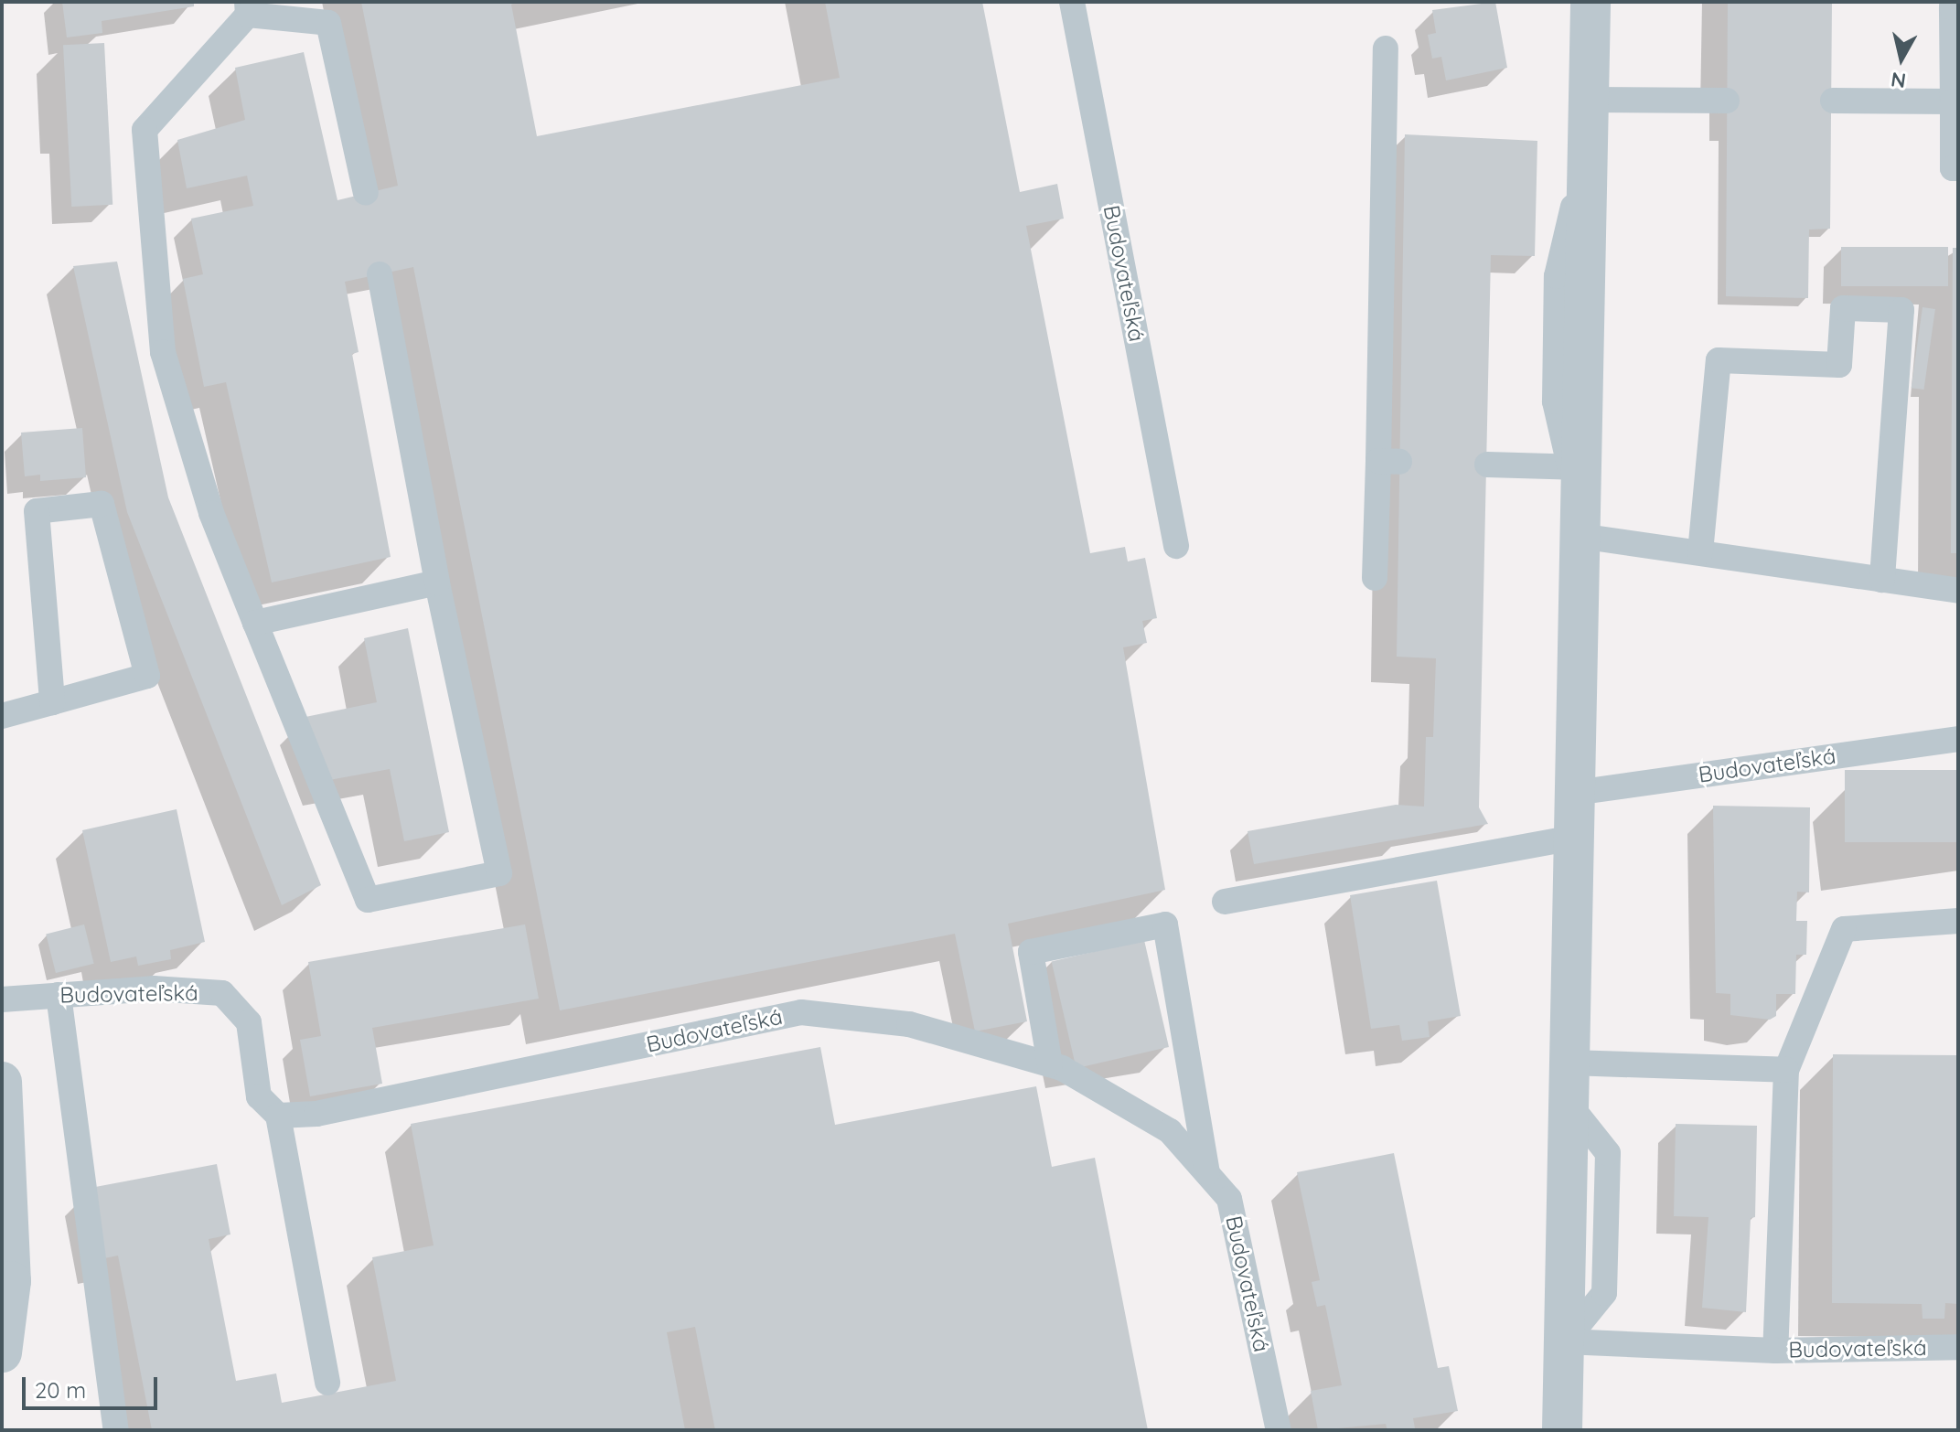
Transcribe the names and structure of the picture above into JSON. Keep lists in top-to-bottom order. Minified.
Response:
{"streets":{"lane":["Budovateľská"]},"scale_bar":"20 m","north":"bottom"}
